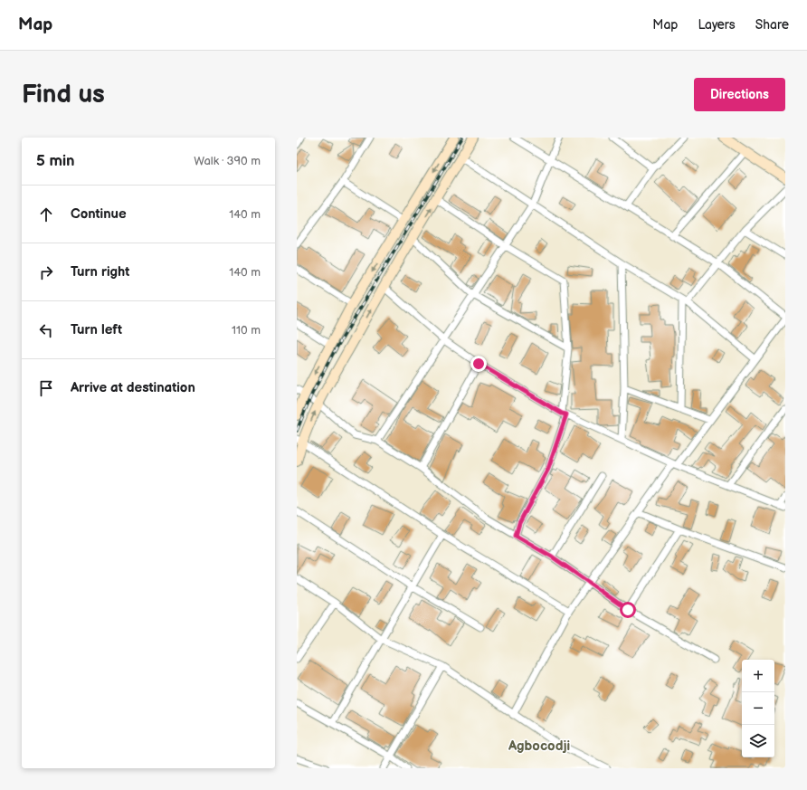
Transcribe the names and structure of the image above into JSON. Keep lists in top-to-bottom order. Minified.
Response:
{"districts":["Agbocodji"],"page":{"header":"Map","nav":["Map","Layers","Share"],"buttons":"Directions","title":"Find us","heading":["5 min","Walk · 390 m"],"list":[["Continue","140 m"],["Turn right","140 m"],["Turn left","110 m"],"Arrive at destination"],"map_buttons":["+","−"]}}
